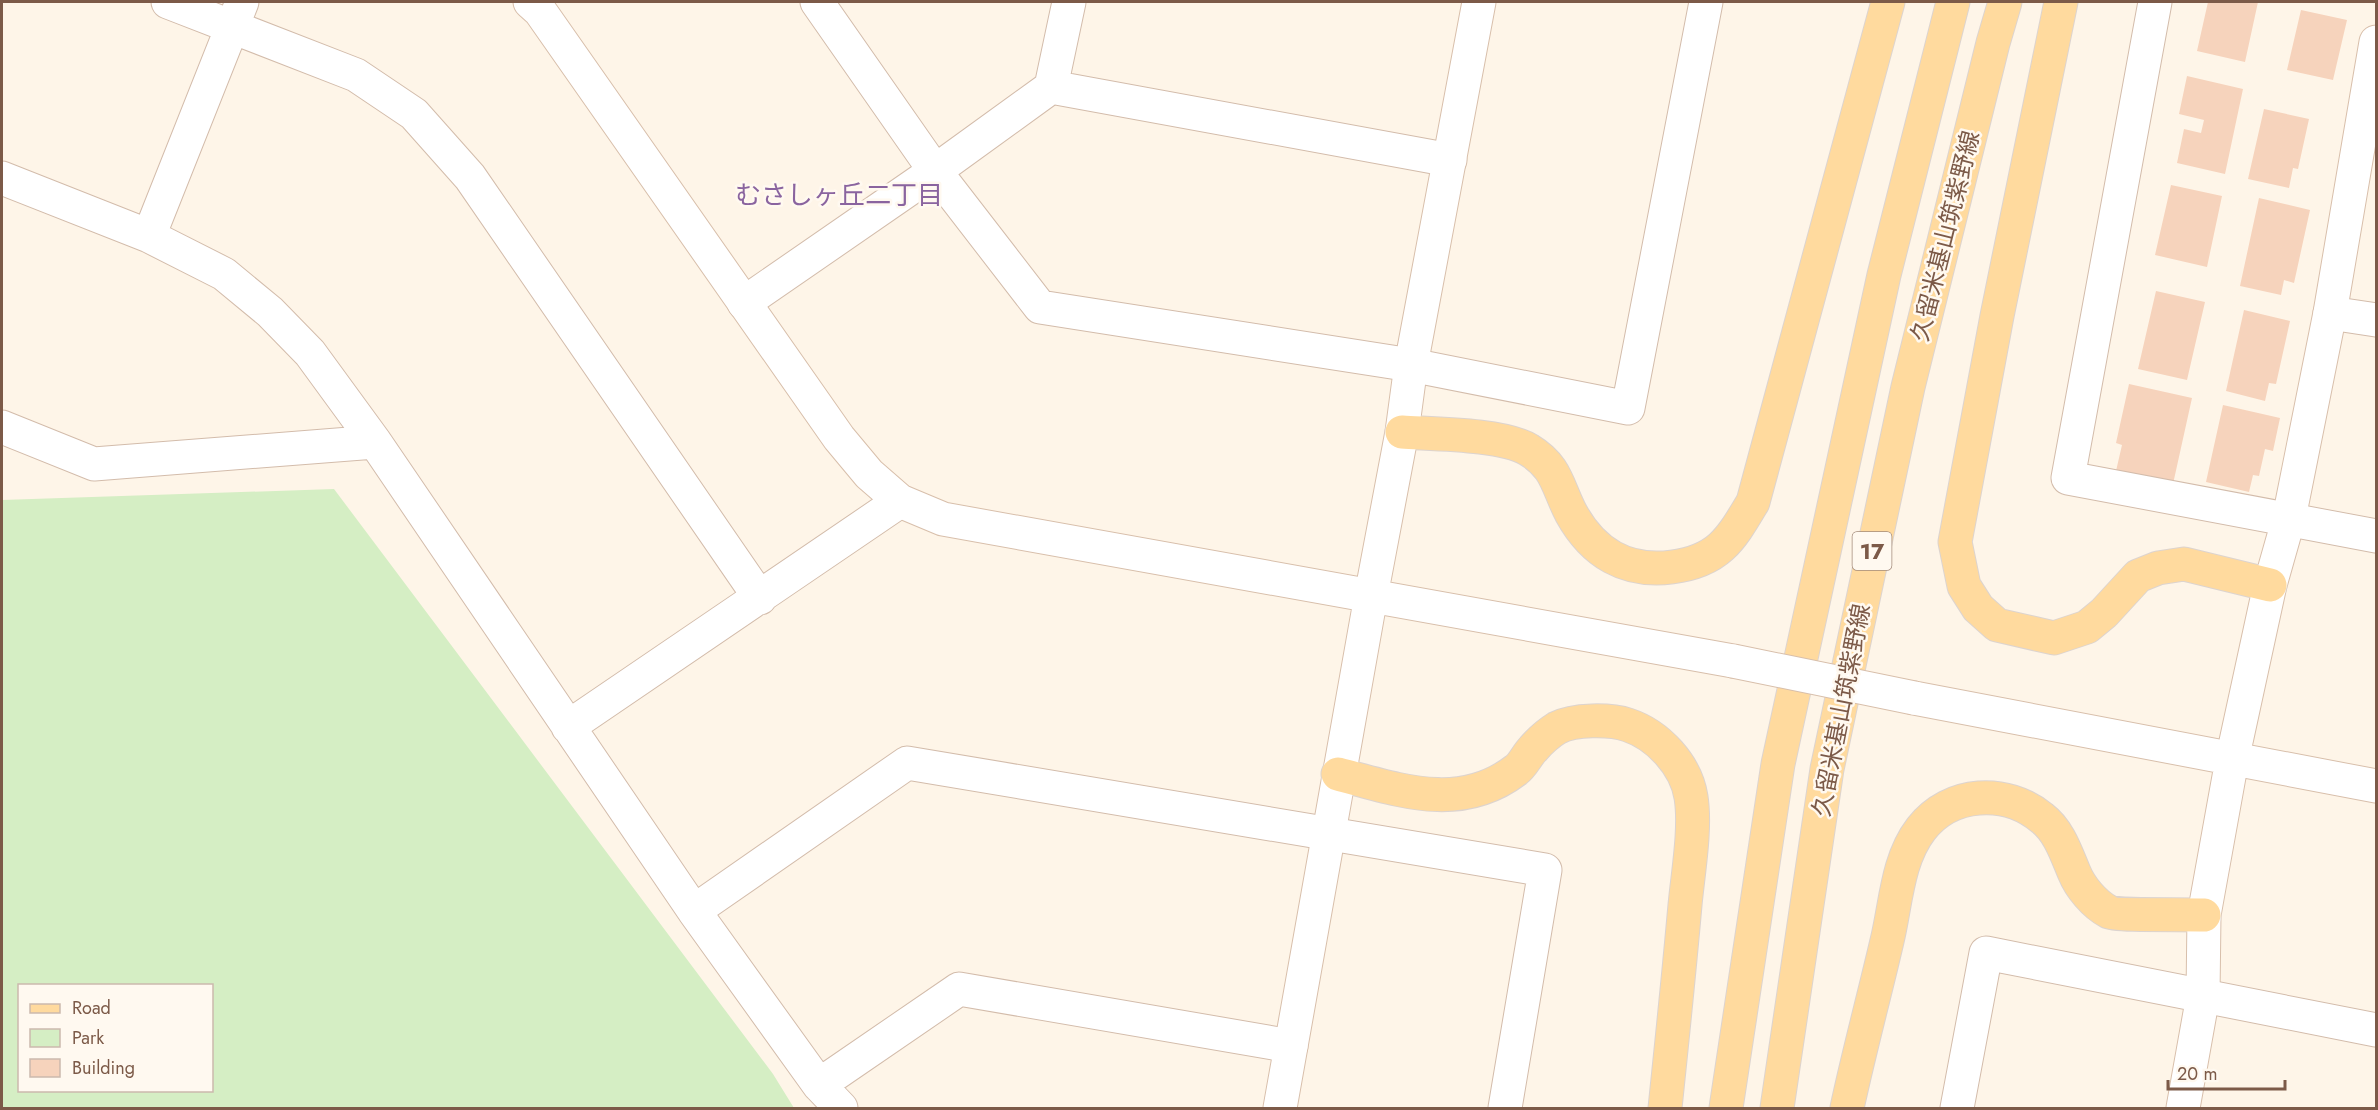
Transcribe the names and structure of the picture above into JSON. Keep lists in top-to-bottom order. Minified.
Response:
{"streets":{"main road":["久留米基山筑紫野線","17"]},"districts":["むさしヶ丘二丁目"],"legend":["Road","Park","Building"],"scale_bar":"20 m"}
